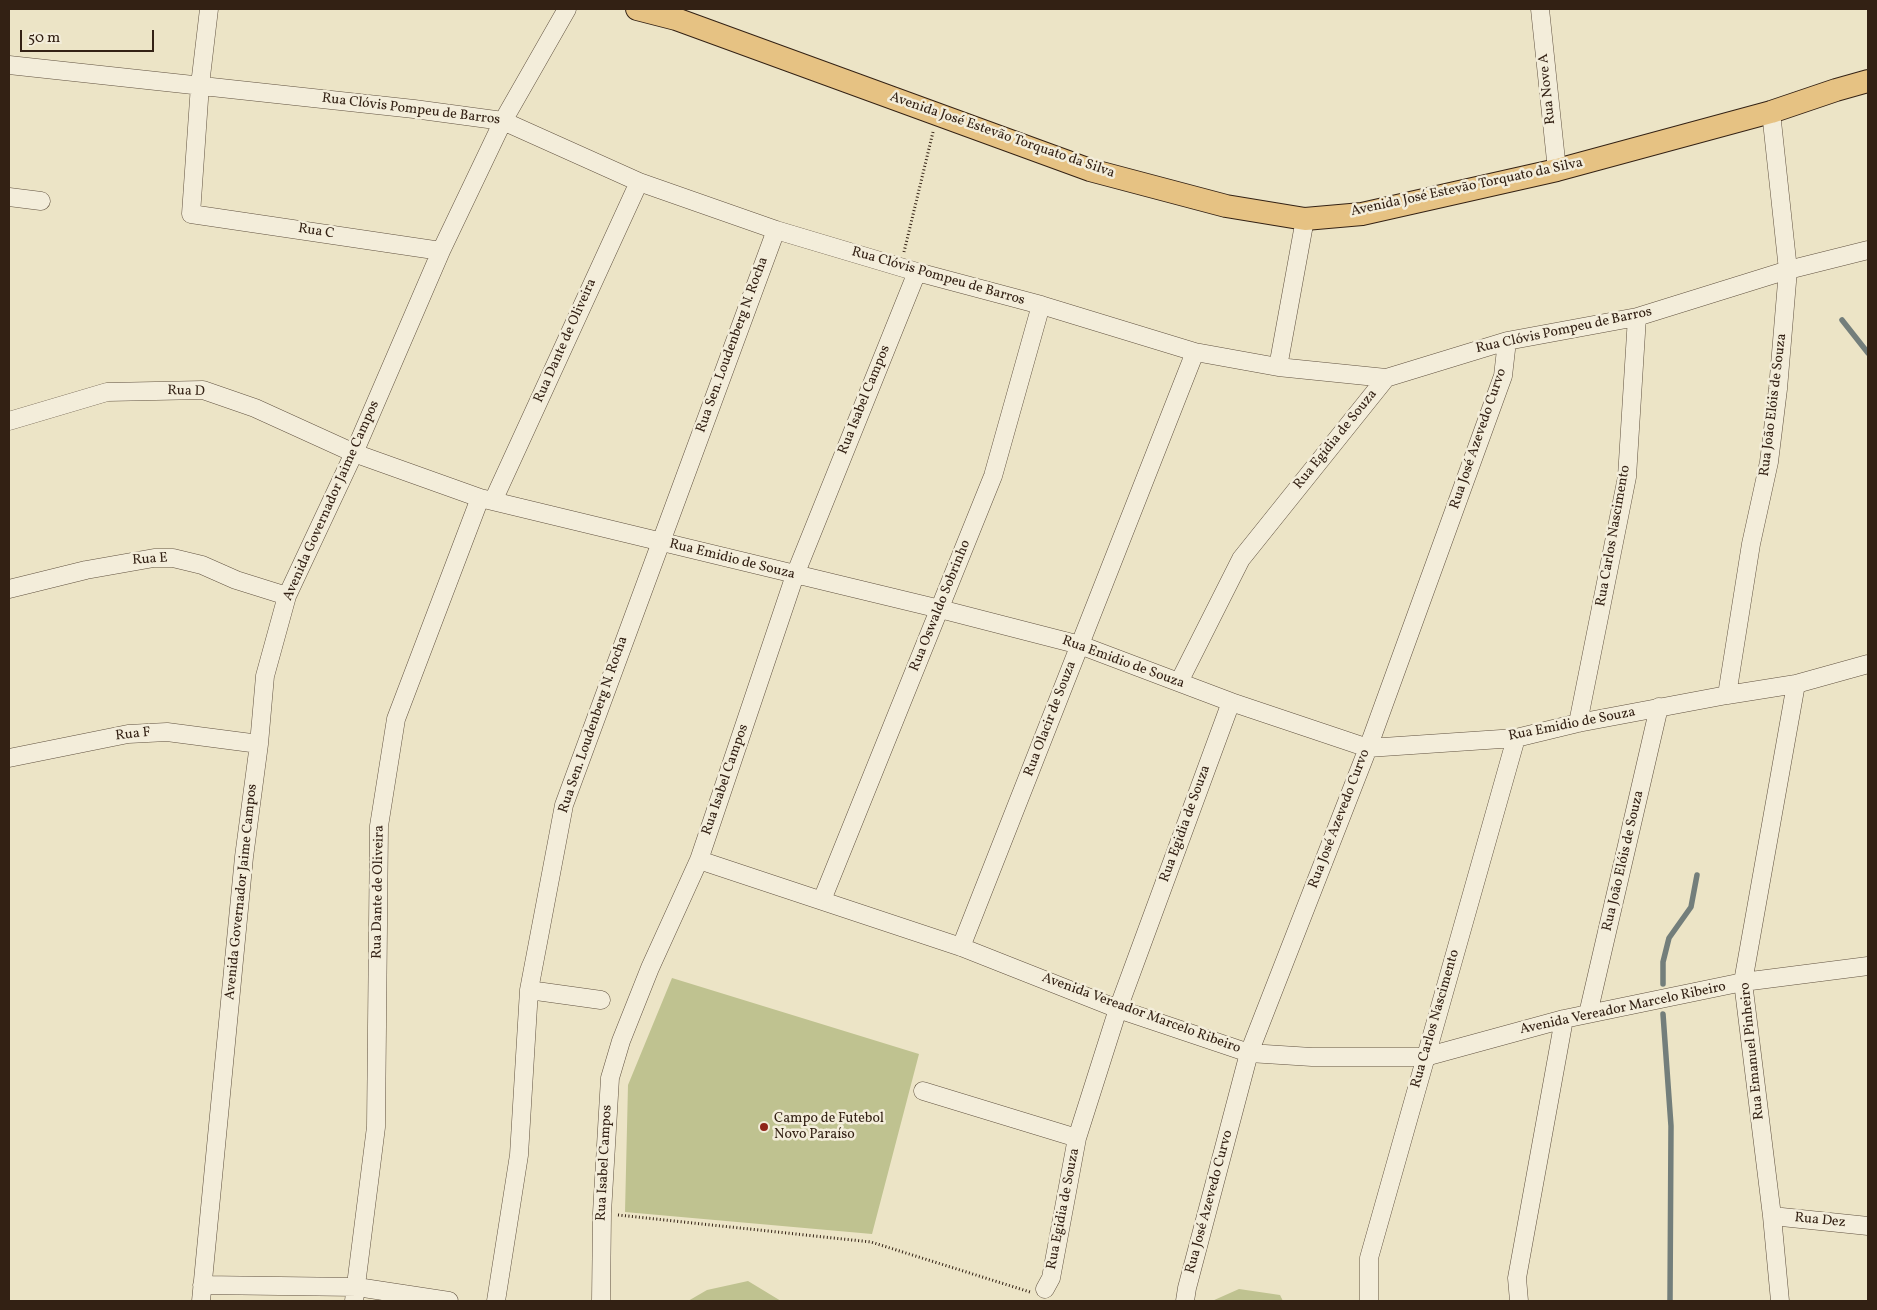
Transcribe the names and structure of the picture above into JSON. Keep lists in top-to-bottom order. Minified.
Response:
{"streets":{"main road":["Avenida José Estevão Torquato da Silva"],"street":["Rua Nove A","Rua Clóvis Pompeu de Barros","Rua C","Rua Dante de Oliveira","Rua Sen. Loudenberg N. Rocha","Rua D","Rua Isabel Campos","Rua João Elóis de Souza","Rua José Azevedo Curvo","Rua Egidia de Souza","Avenida Governador Jaime Campos","Rua Carlos Nascimento","Rua E","Rua Emidio de Souza","Rua Oswaldo Sobrinho","Rua Olacir de Souza","Rua F","Avenida Vereador Marcelo Ribeiro","Rua Emanuel Pinheiro","Rua Dez"]},"crossings":[["Rua Nove A","Avenida José Estevão Torquato da Silva"],["Rua Clóvis Pompeu de Barros","Rua C"],["Rua Clóvis Pompeu de Barros","Rua Dante de Oliveira"],["Rua Clóvis Pompeu de Barros","Rua Sen. Loudenberg N. Rocha"],["Rua Clóvis Pompeu de Barros","Rua Isabel Campos"],["Rua Clóvis Pompeu de Barros","Rua João Elóis de Souza"],["Rua Clóvis Pompeu de Barros","Rua José Azevedo Curvo"],["Rua Clóvis Pompeu de Barros","Rua Egidia de Souza"],["Rua Clóvis Pompeu de Barros","Avenida Governador Jaime Campos"],["Rua Clóvis Pompeu de Barros","Rua Carlos Nascimento"],["Rua Clóvis Pompeu de Barros","Rua Oswaldo Sobrinho"],["Rua Clóvis Pompeu de Barros","Rua Olacir de Souza"],["Avenida José Estevão Torquato da Silva","Rua João Elóis de Souza"],["Rua C","Avenida Governador Jaime Campos"],["Rua Dante de Oliveira","Rua Emidio de Souza"],["Rua Sen. Loudenberg N. Rocha","Rua Emidio de Souza"],["Rua D","Avenida Governador Jaime Campos"],["Rua D","Rua Emidio de Souza"],["Rua Isabel Campos","Rua Egidia de Souza"],["Rua Isabel Campos","Rua Emidio de Souza"],["Rua Isabel Campos","Avenida Vereador Marcelo Ribeiro"],["Rua João Elóis de Souza","Rua Emidio de Souza"],["Rua João Elóis de Souza","Avenida Vereador Marcelo Ribeiro"],["Rua José Azevedo Curvo","Rua Emidio de Souza"],["Rua José Azevedo Curvo","Avenida Vereador Marcelo Ribeiro"],["Rua Egidia de Souza","Rua Emidio de Souza"],["Rua Egidia de Souza","Avenida Vereador Marcelo Ribeiro"],["Avenida Governador Jaime Campos","Rua E"],["Avenida Governador Jaime Campos","Rua Emidio de Souza"],["Avenida Governador Jaime Campos","Rua F"],["Rua Carlos Nascimento","Rua Emidio de Souza"],["Rua Carlos Nascimento","Avenida Vereador Marcelo Ribeiro"],["Rua Emidio de Souza","Rua Oswaldo Sobrinho"],["Rua Emidio de Souza","Rua Olacir de Souza"],["Rua Emidio de Souza","Rua Emanuel Pinheiro"],["Rua Oswaldo Sobrinho","Avenida Vereador Marcelo Ribeiro"],["Rua Olacir de Souza","Avenida Vereador Marcelo Ribeiro"],["Avenida Vereador Marcelo Ribeiro","Rua Emanuel Pinheiro"],["Rua Emanuel Pinheiro","Rua Dez"]],"places":["Campo de Futebol Novo Paraíso"],"scale_bar":"50 m"}
